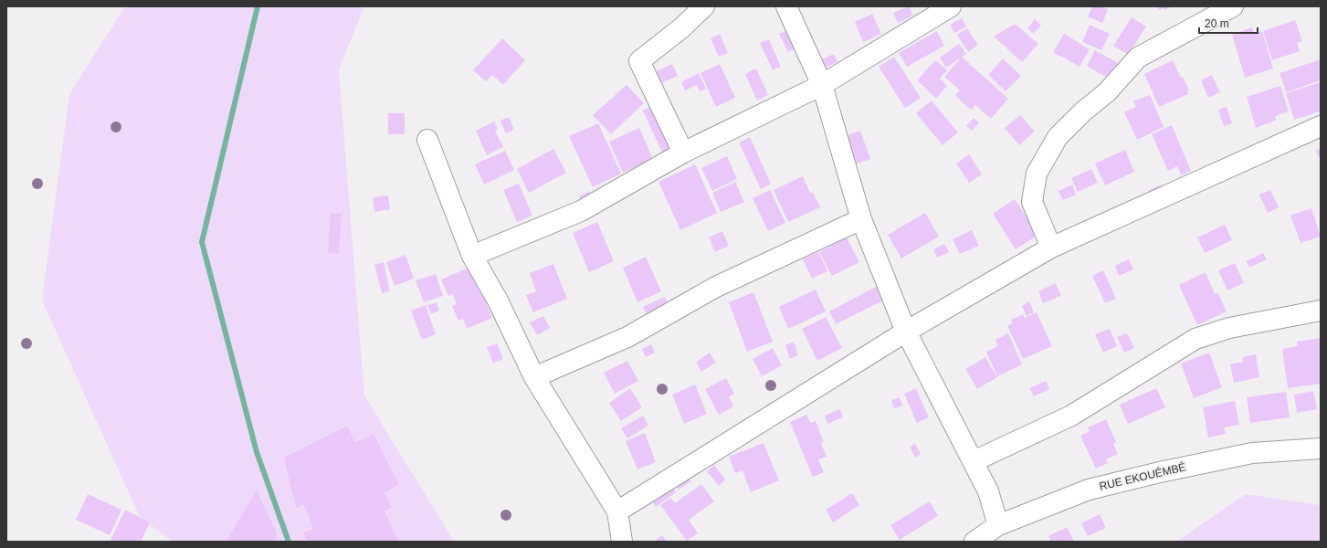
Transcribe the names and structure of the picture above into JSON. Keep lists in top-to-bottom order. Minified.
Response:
{"streets":{"street":["RUE EKOUÉMBÉ"]},"scale_bar":"20 m"}
